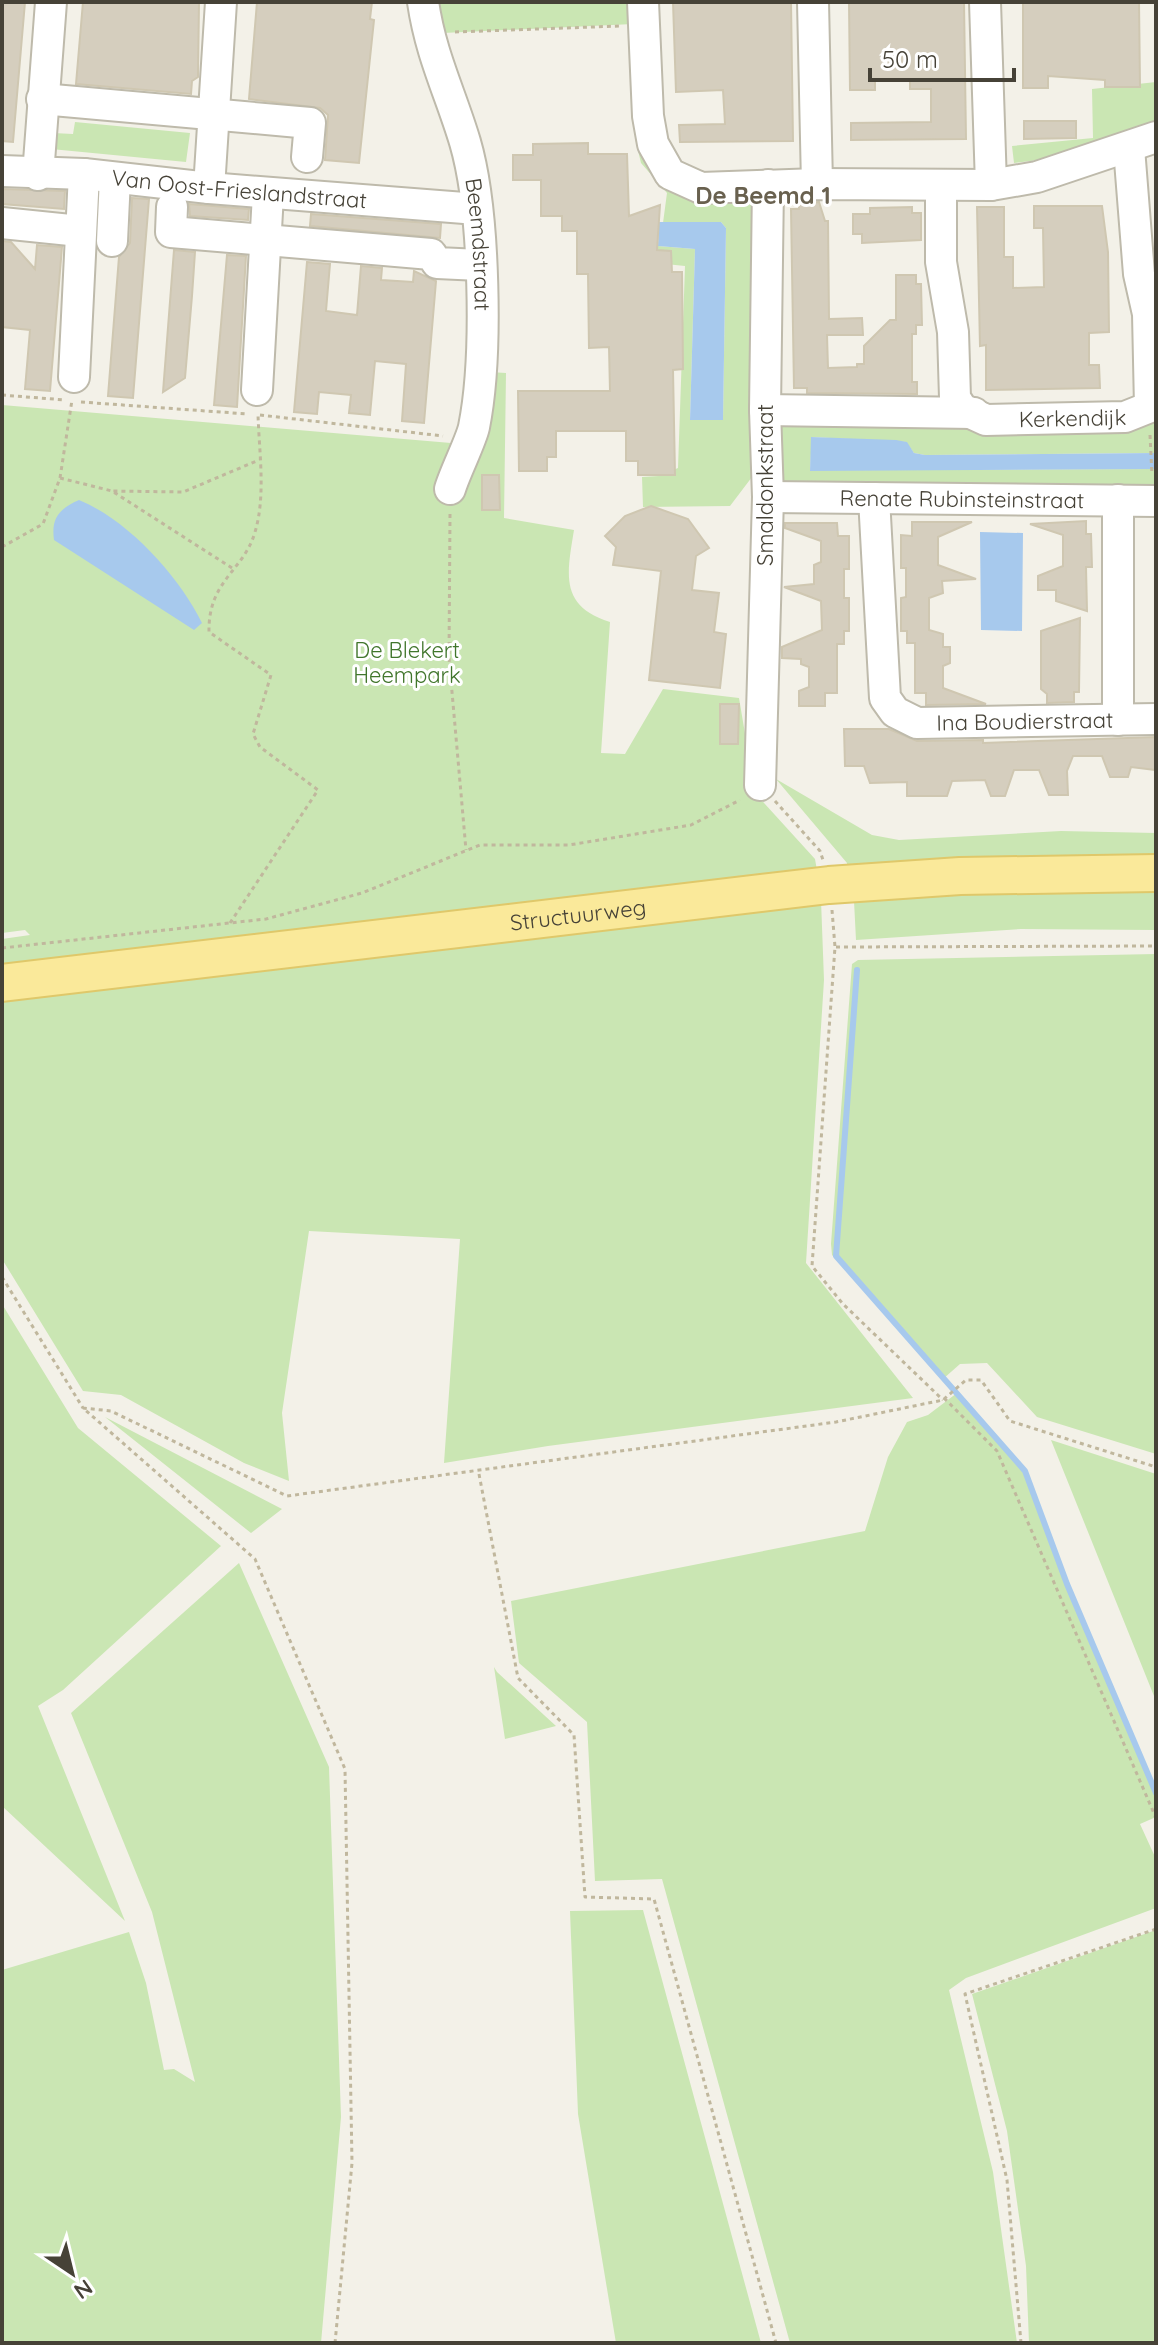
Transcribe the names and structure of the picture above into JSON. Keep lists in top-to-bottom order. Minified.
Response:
{"streets":{"main road":["Structuurweg"],"street":["Van Oost-Frieslandstraat","Beemdstraat","Kerkendijk","Smaldonkstraat","Renate Rubinsteinstraat","Ina Boudierstraat"]},"crossings":[["Van Oost-Frieslandstraat","Beemdstraat"],["Kerkendijk","Smaldonkstraat"],["Smaldonkstraat","Renate Rubinsteinstraat"],["Renate Rubinsteinstraat","Ina Boudierstraat"]],"districts":["De Beemd 1"],"parks":["De Blekert Heempark"],"scale_bar":"50 m","north":"bottom right"}
